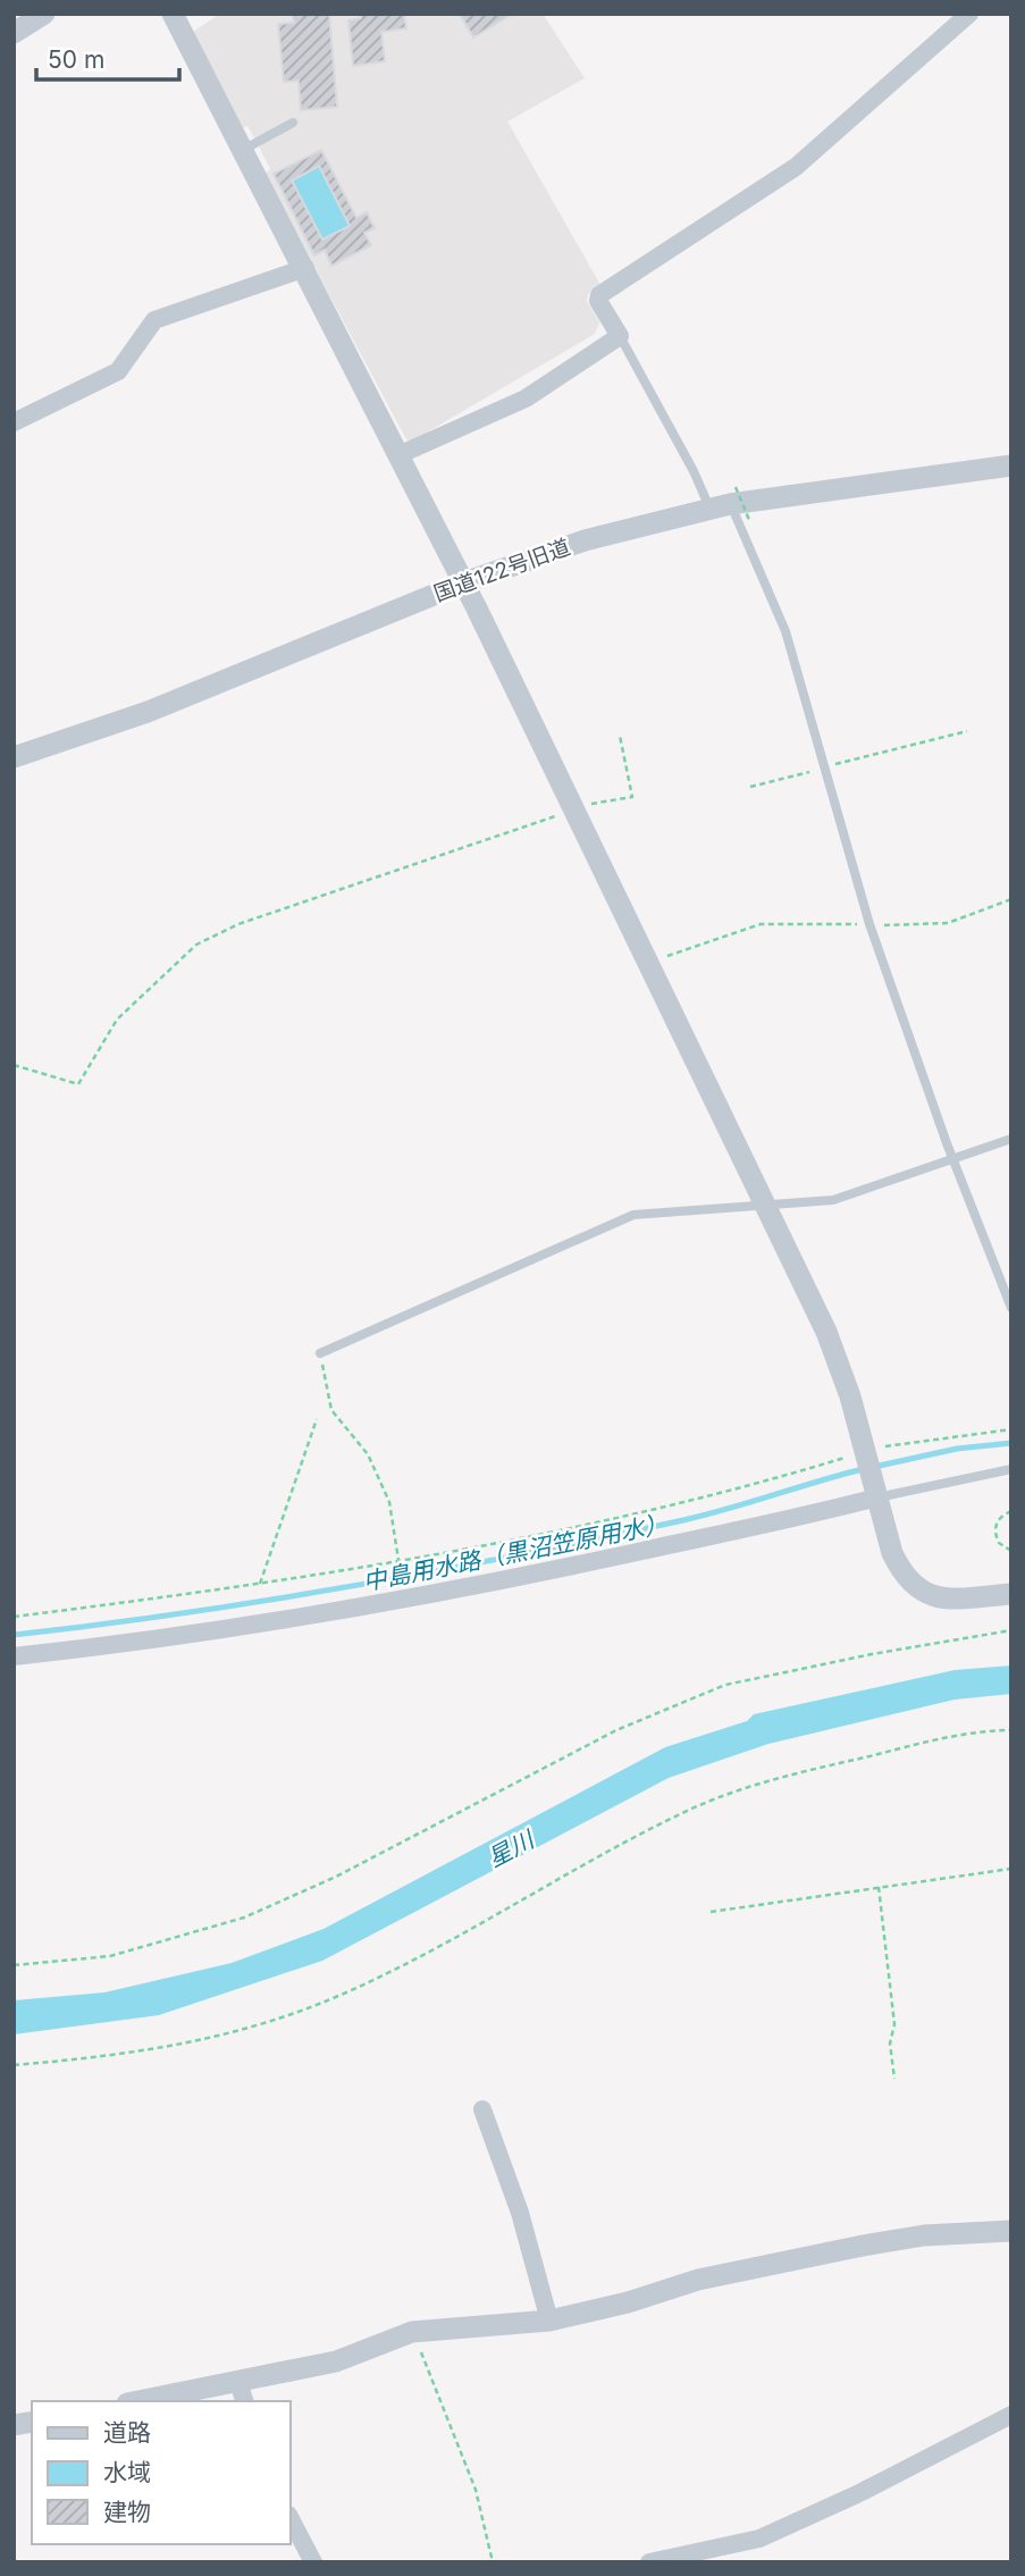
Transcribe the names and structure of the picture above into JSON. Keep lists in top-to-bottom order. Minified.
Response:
{"streets":{"street":["国道122号旧道"]},"water":["中島用水路（黒沼笠原用水）","星川"],"legend":["道路","水域","建物"],"scale_bar":"50 m"}
